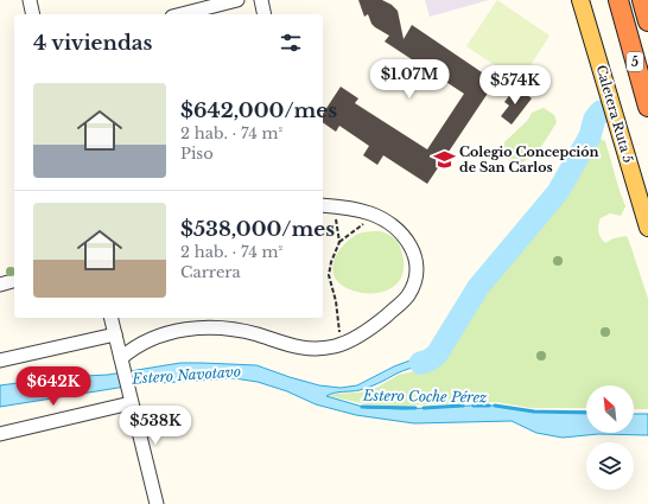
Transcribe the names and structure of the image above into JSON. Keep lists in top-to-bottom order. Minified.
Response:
{"streets":{"highway":["5"],"main road":["Caletera Ruta 5"]},"water":["Estero Navotavo","Estero Coche Pérez"],"places":{"school or university":["Colegio Concepción de San Carlos"]},"north":"top left","page":{"heading":"4 viviendas","price":["$1.07M","$574K","$642K","$538K"],"list":[{"name":"$642,000/mes","note":"2 hab. · 74 m² · Piso"},{"name":"$538,000/mes","note":"2 hab. · 74 m² · Carrera"}]}}
